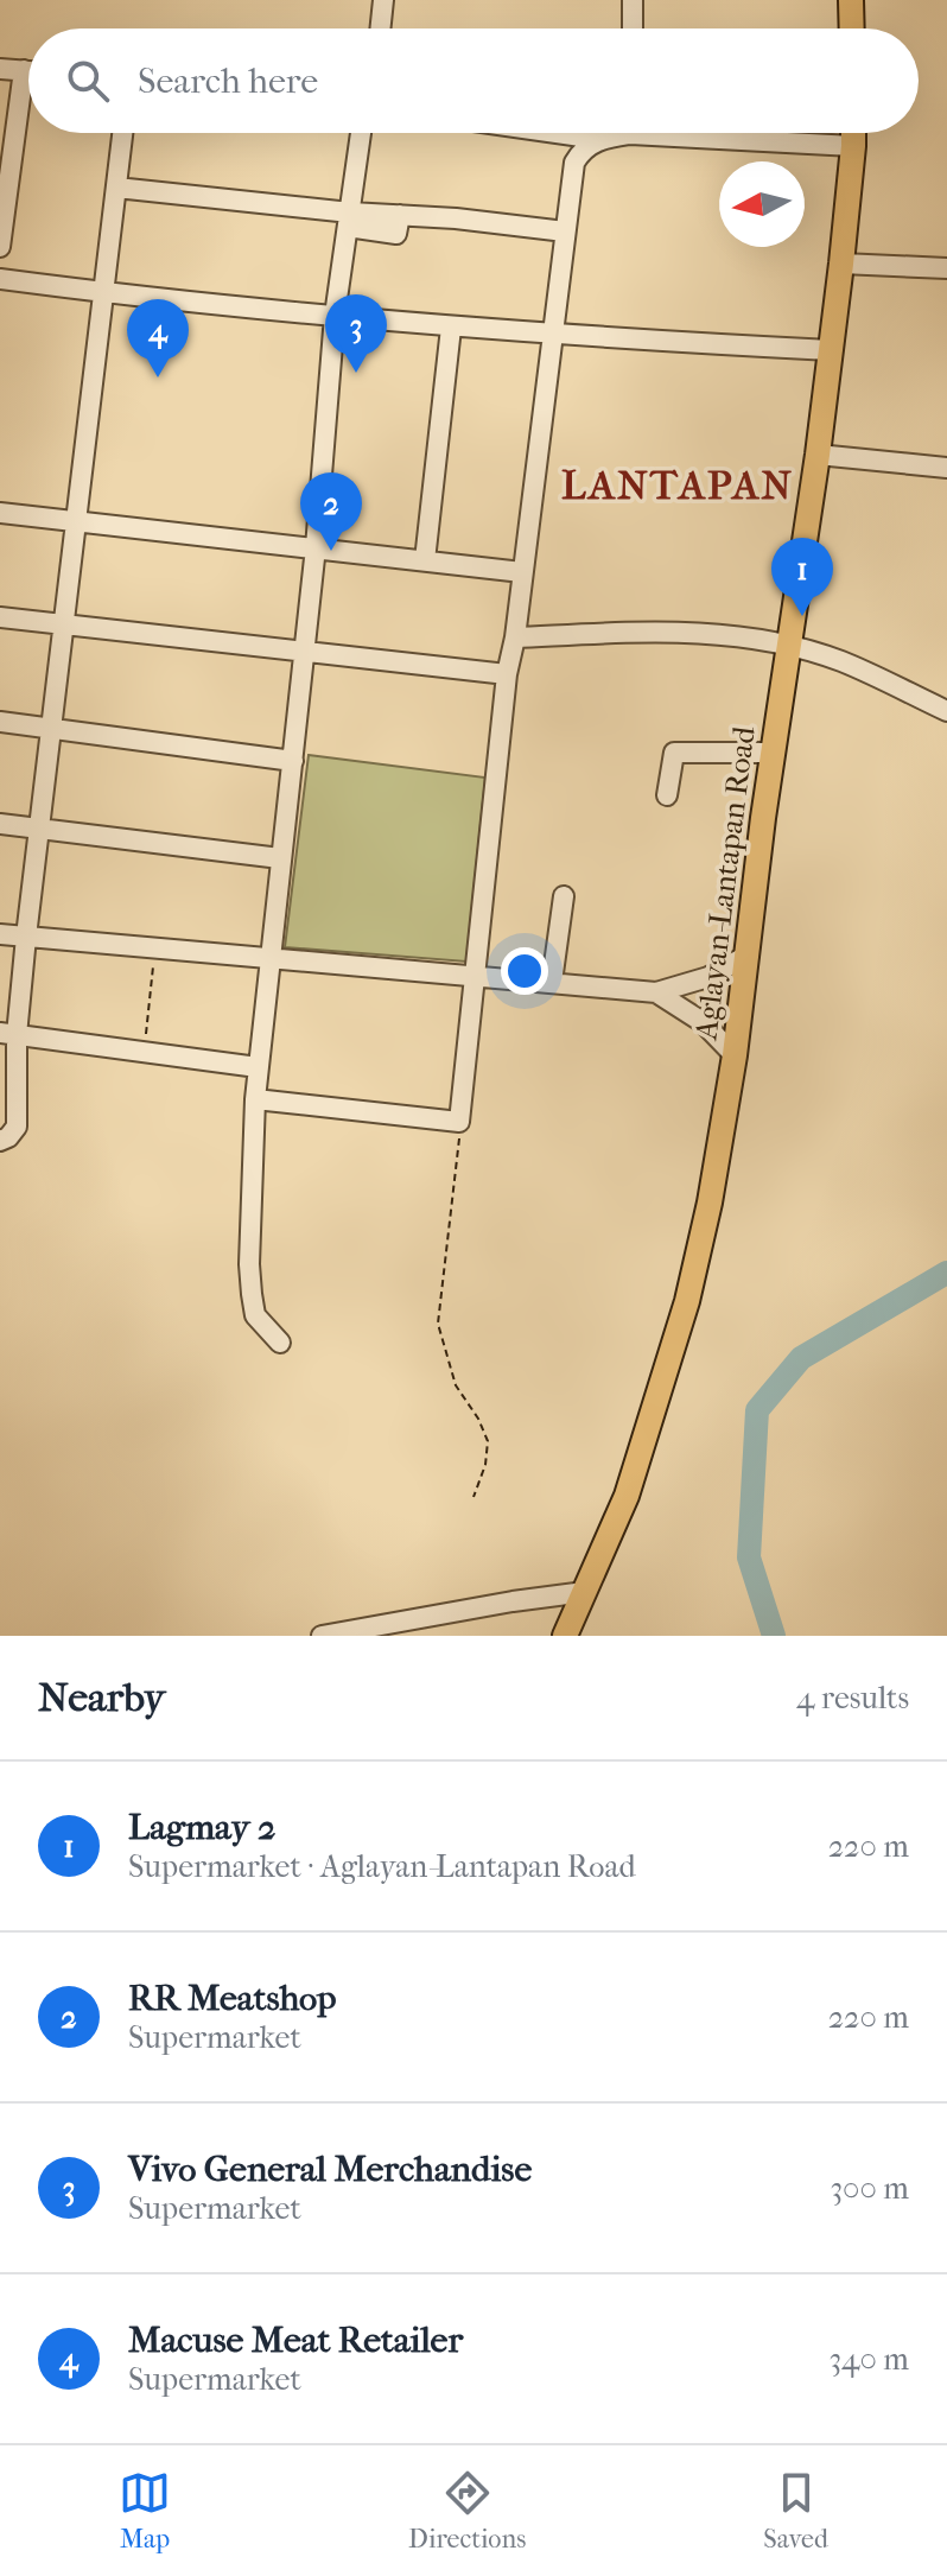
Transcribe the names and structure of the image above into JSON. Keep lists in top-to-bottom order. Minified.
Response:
{"streets":{"main road":["Aglayan-Lantapan Road"]},"districts":["LANTAPAN"],"north":"left","page":{"search":"Search here","pins":["3","4","2","1"],"heading":["Nearby","4 results"],"list":[{"mark":"1","name":"Lagmay 2","note":"Supermarket · Aglayan-Lantapan Road","value":"220 m"},{"mark":"2","name":"RR Meatshop","note":"Supermarket","value":"220 m"},{"mark":"3","name":"Vivo General Merchandise","note":"Supermarket","value":"300 m"},{"mark":"4","name":"Macuse Meat Retailer","note":"Supermarket","value":"340 m"}],"nav":["Map","Directions","Saved"]}}
